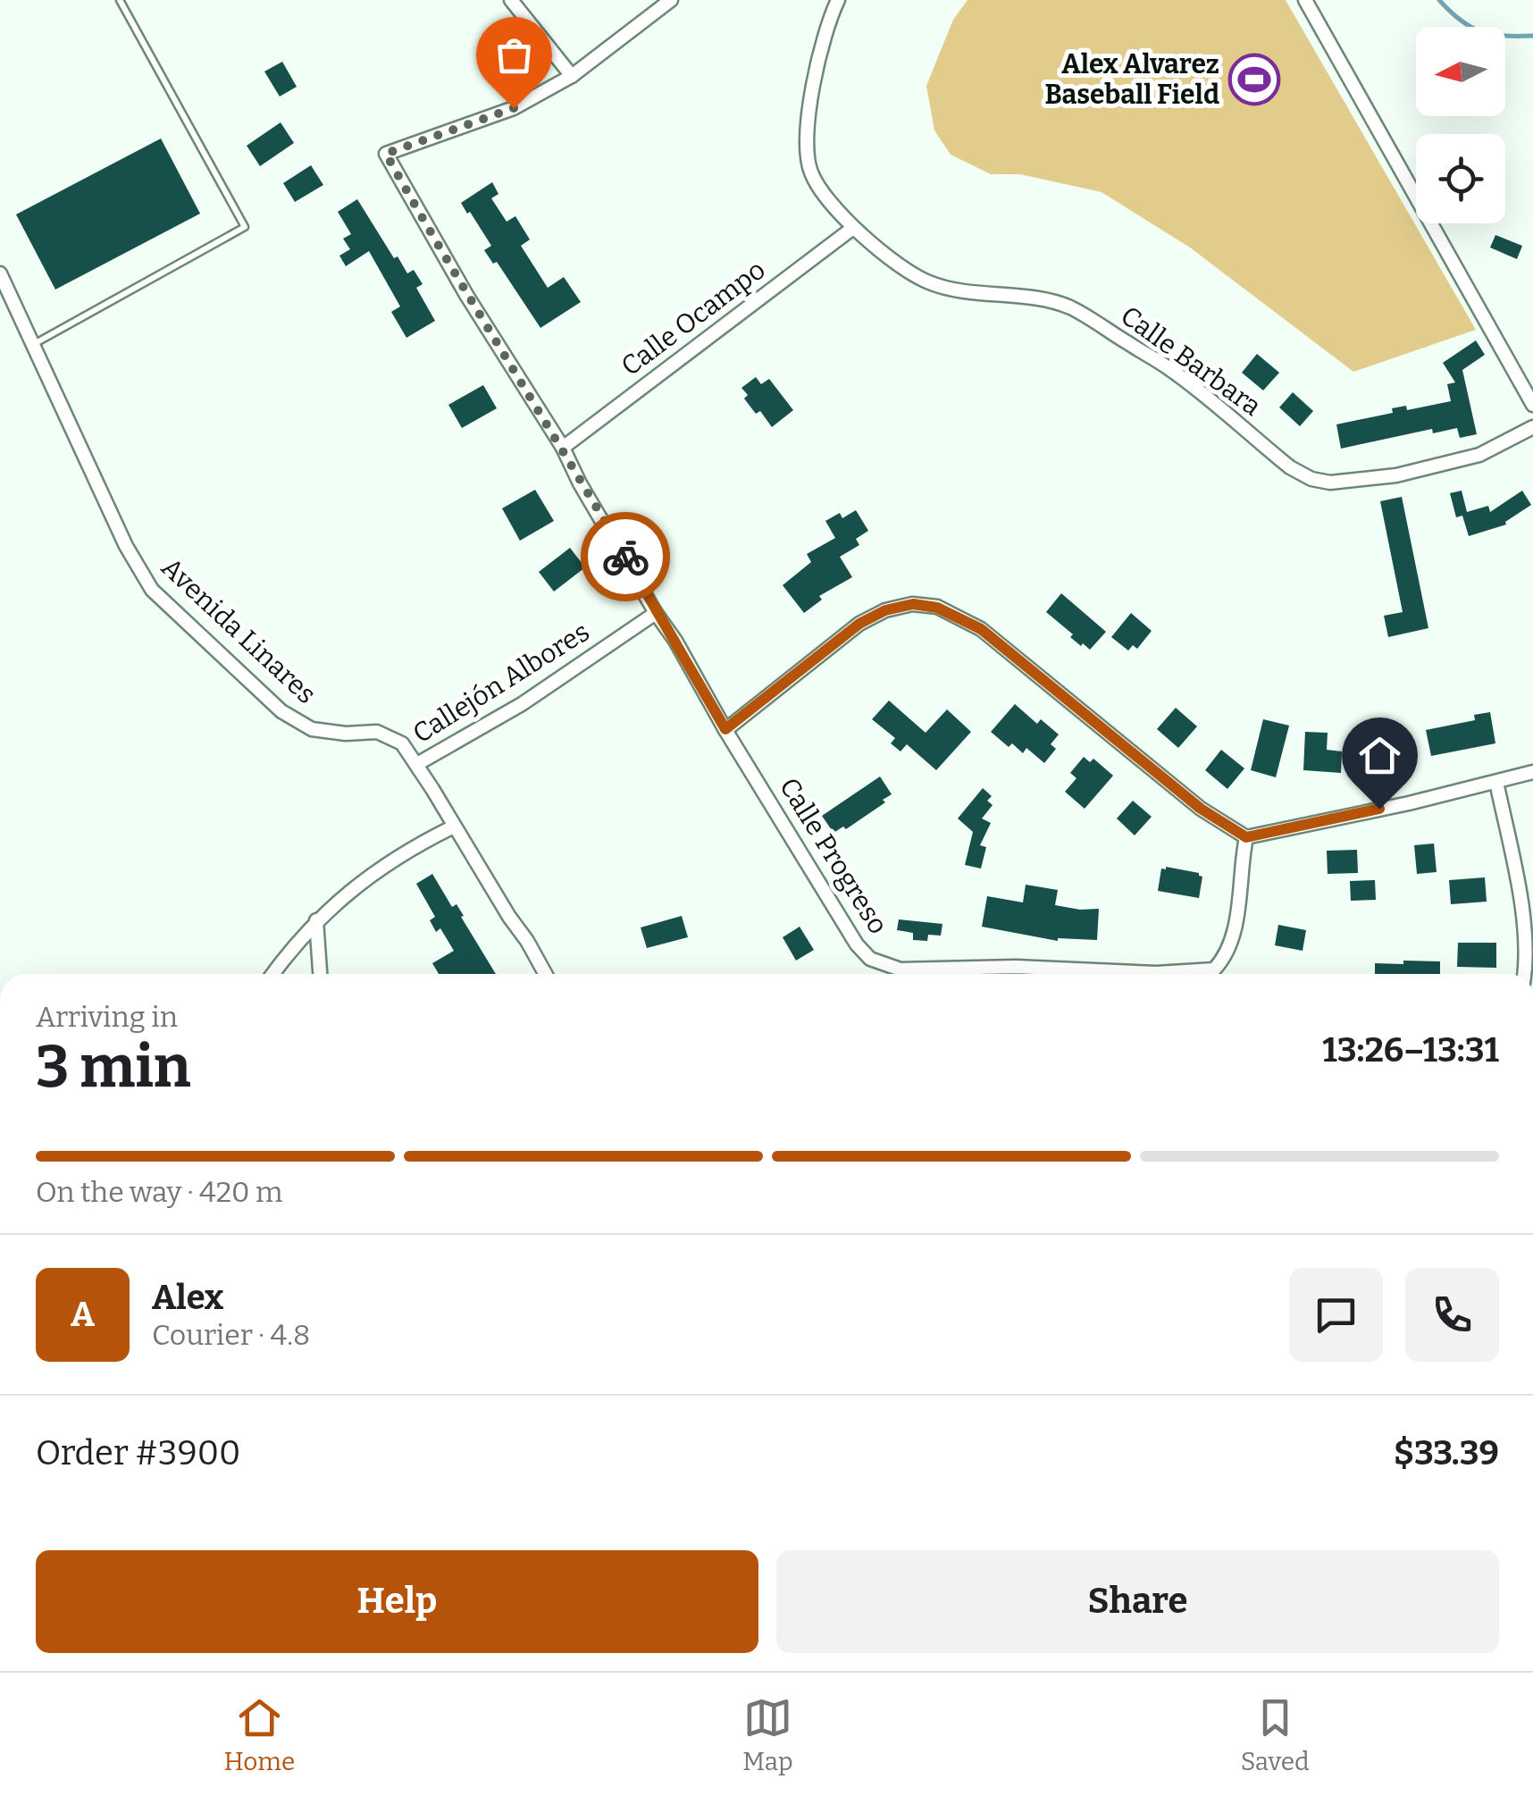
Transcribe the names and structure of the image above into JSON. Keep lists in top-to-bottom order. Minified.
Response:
{"streets":{"street":["Calle Ocampo","Calle Barbara","Avenida Linares","Callejón Albores","Calle Progreso"]},"crossings":[["Calle Ocampo","Calle Barbara"],["Calle Ocampo","Calle Progreso"],["Avenida Linares","Callejón Albores"],["Callejón Albores","Calle Progreso"]],"places":{"sports":["Alex Alvarez Baseball Field"]},"north":"left","page":{"heading":["3 min","Arriving in","13:26–13:31"],"panel":["Alex","Courier · 4.8","Order #3900","$33.39"],"bar":"On the way · 420 m","round":"A","buttons":["Help","Share"],"tabs":["Home","Map","Saved"]}}
